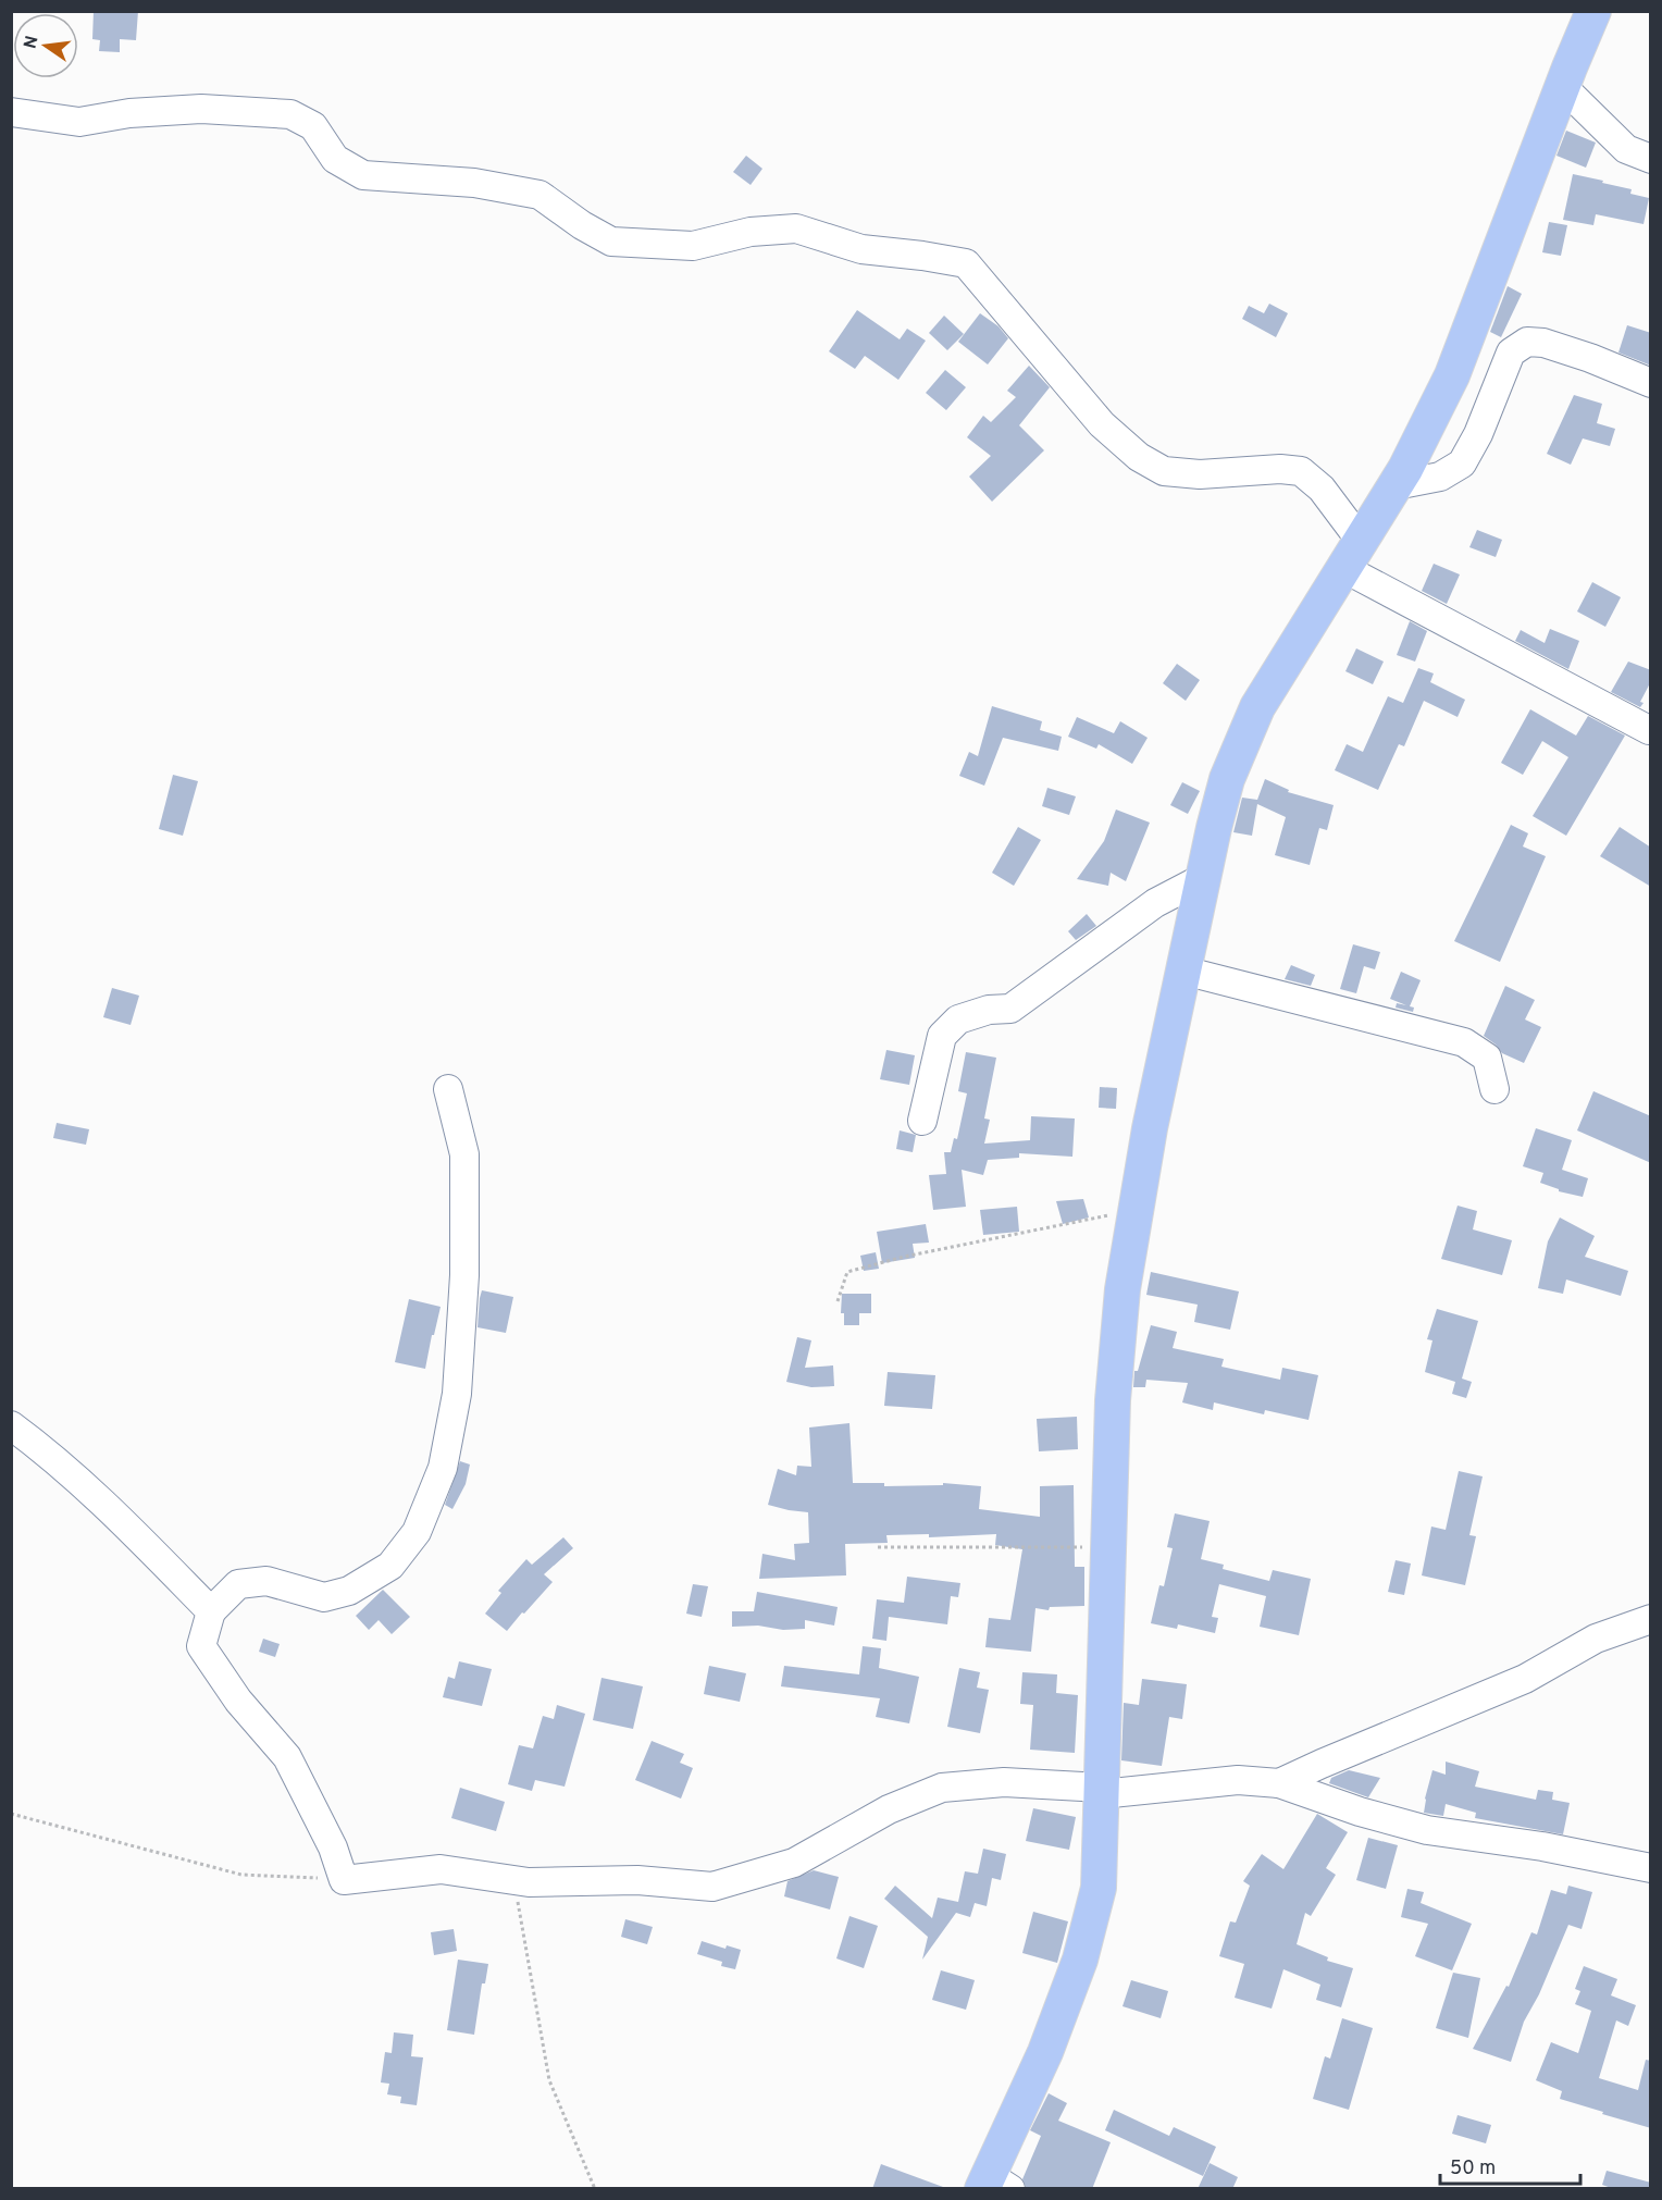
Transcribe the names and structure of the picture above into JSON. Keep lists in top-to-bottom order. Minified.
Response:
{"scale_bar":"50 m","north":"left"}
